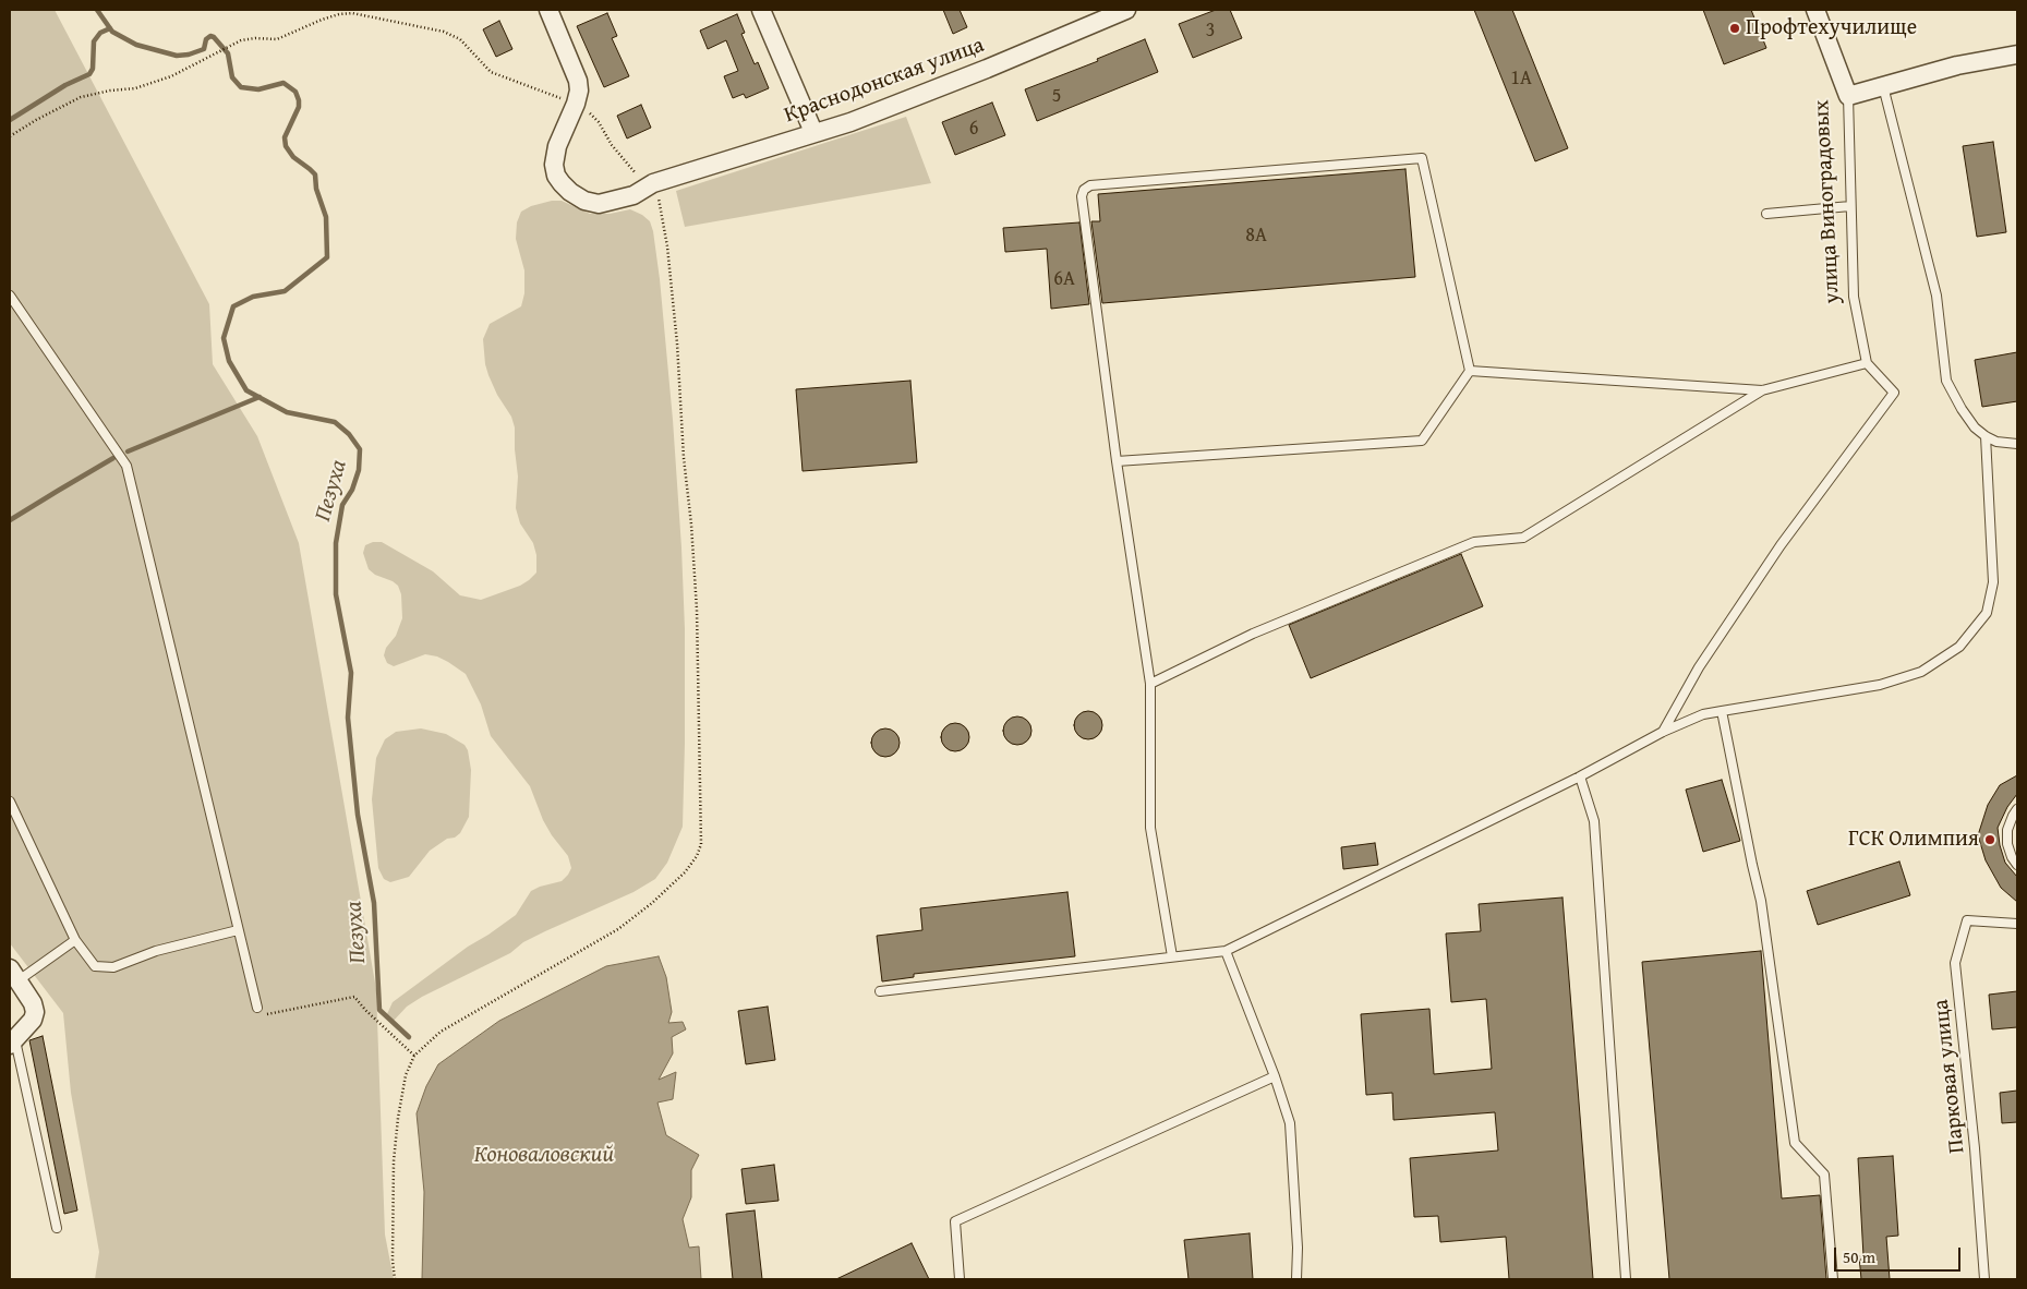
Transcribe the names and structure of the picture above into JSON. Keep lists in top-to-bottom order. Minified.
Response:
{"streets":{"street":["Краснодонская улица","улица Виноградовых"],"lane":["Парковая улица"]},"water":["Пезуха","Коноваловский"],"places":["Профтехучилище","ГСК Олимпия"],"house_numbers":["3","1А","5","6","8А","6А"],"scale_bar":"50 m"}
